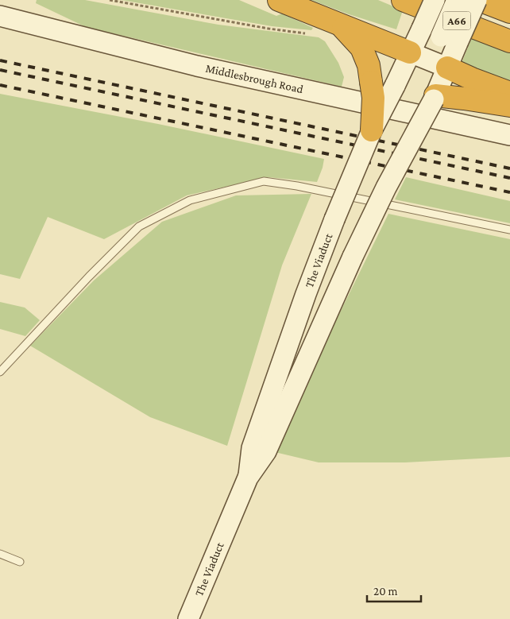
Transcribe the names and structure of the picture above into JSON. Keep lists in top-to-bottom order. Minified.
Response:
{"streets":{"highway":["A66"],"street":["Middlesbrough Road","The Viaduct"]},"scale_bar":"20 m"}
